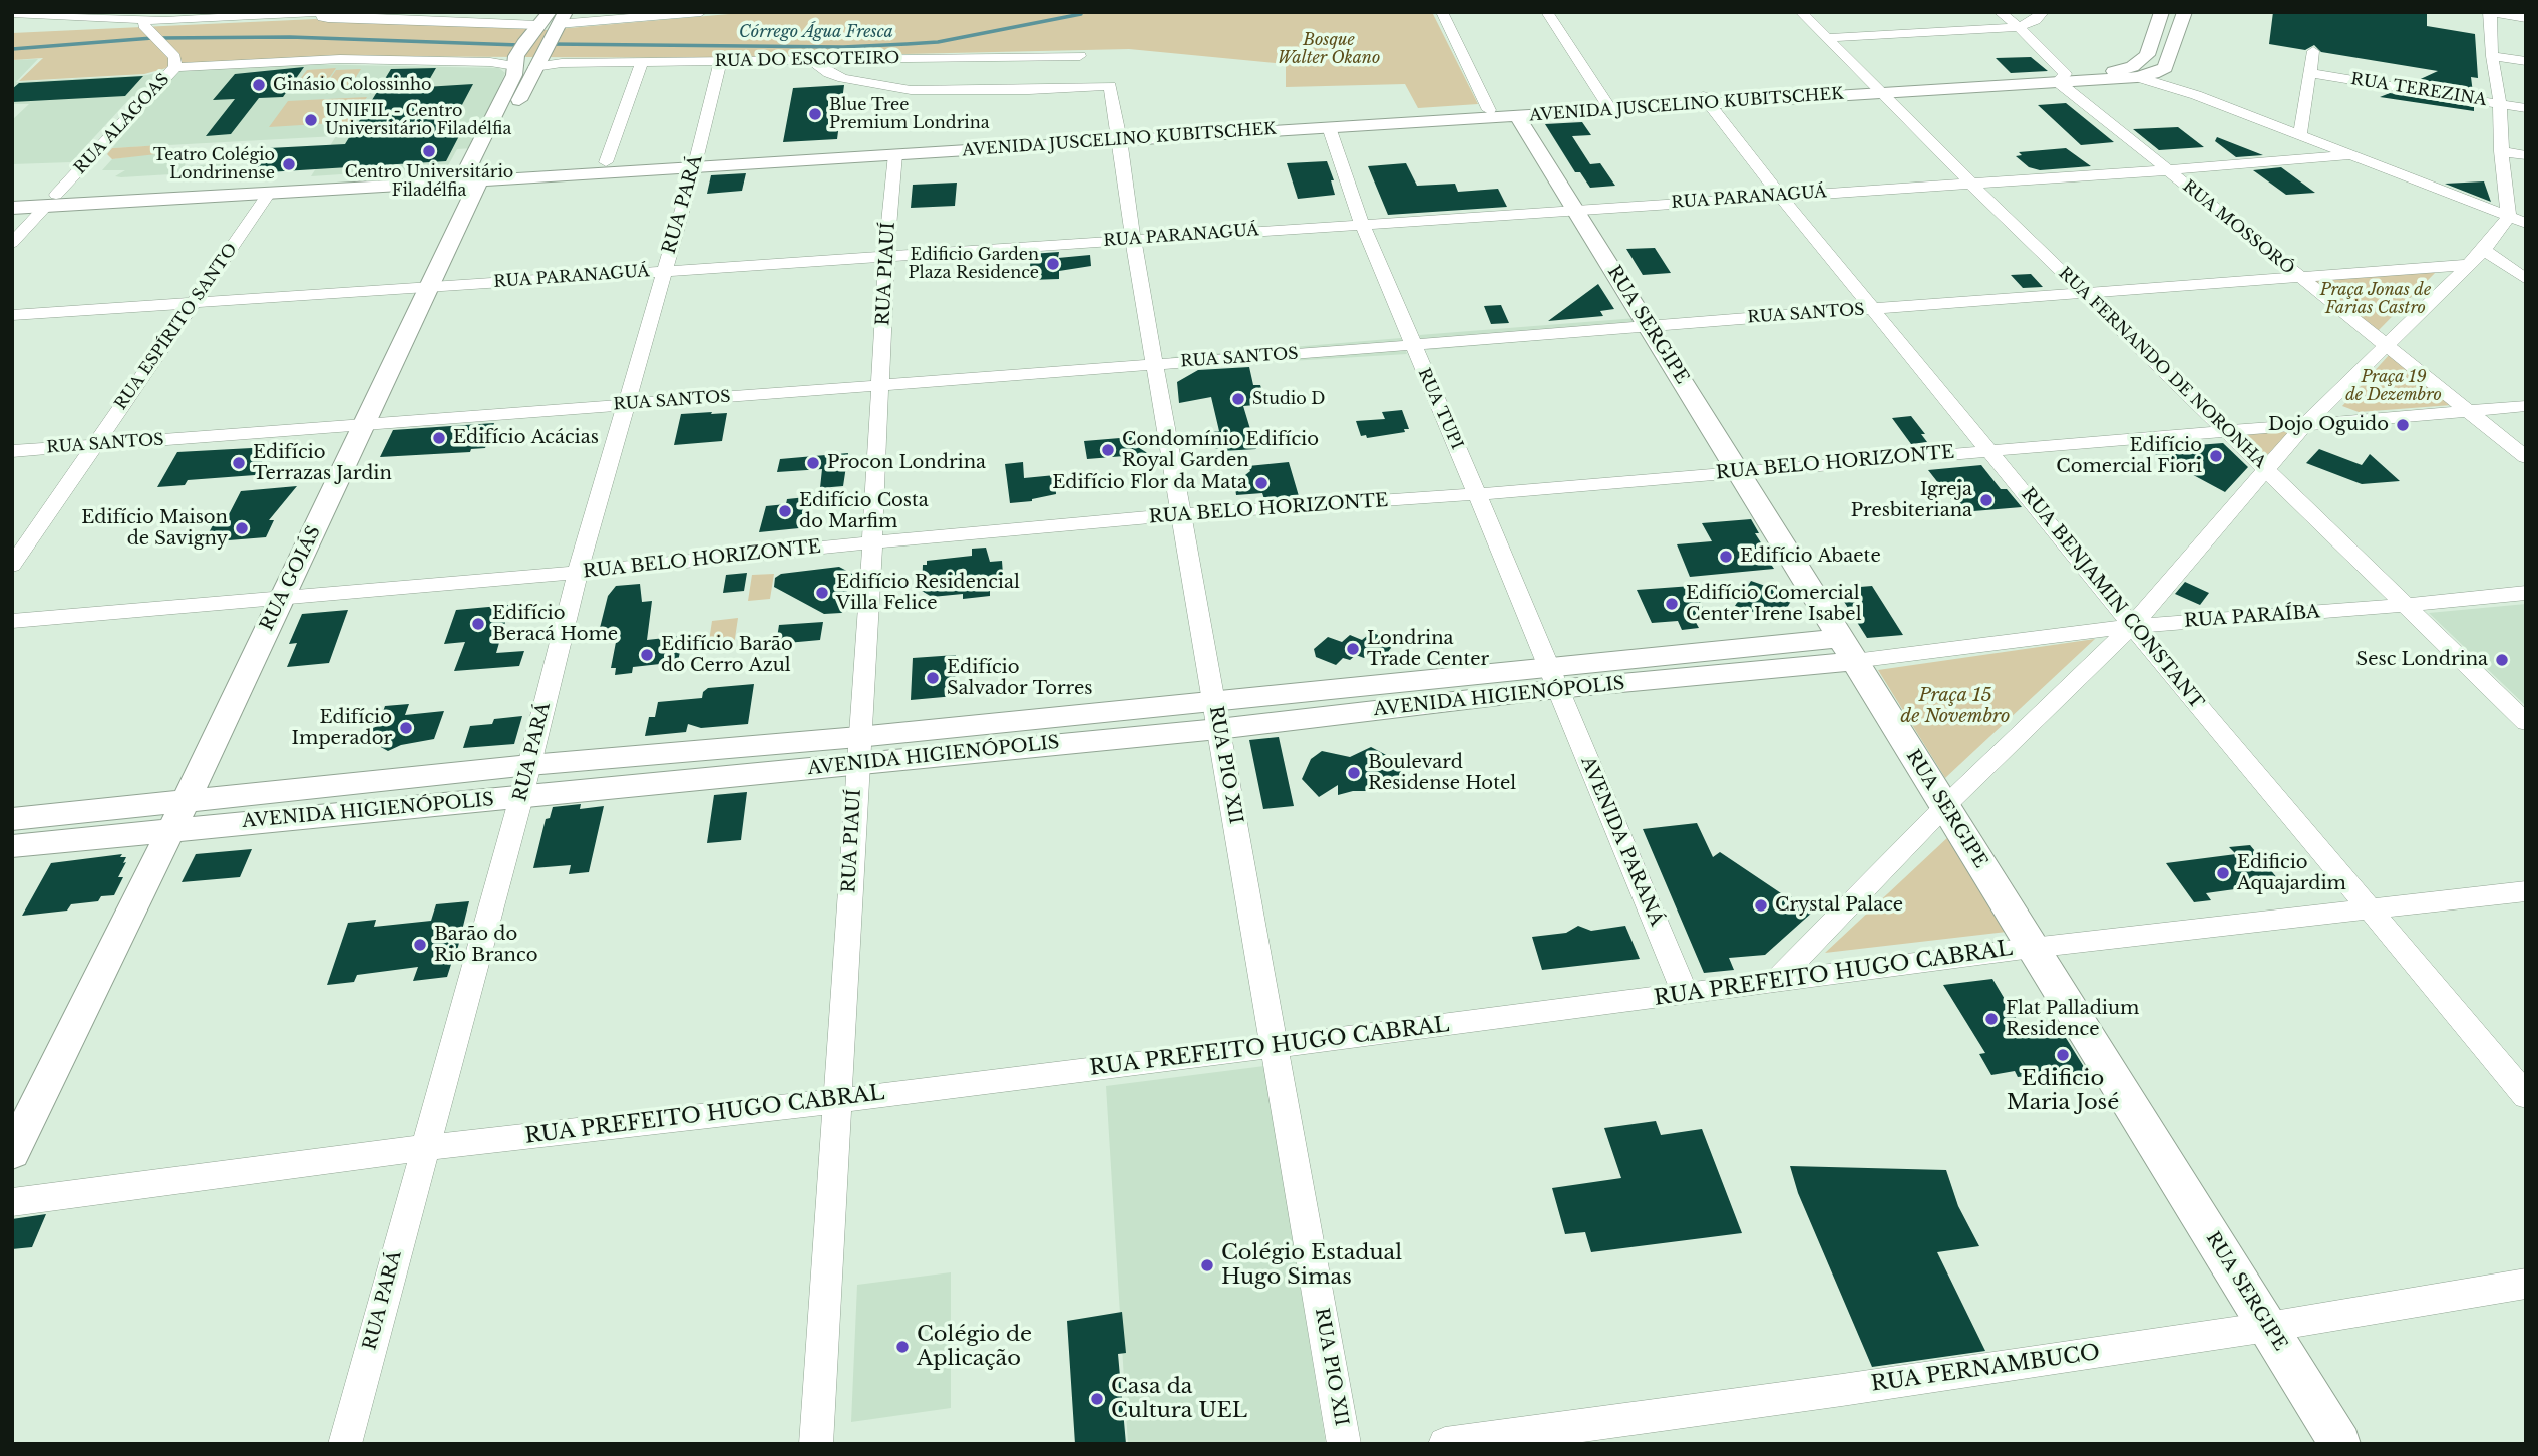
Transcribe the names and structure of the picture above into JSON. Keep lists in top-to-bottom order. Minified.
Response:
{"streets":{"main road":["AVENIDA JUSCELINO KUBITSCHEK","RUA SERGIPE","RUA GOIÁS","AVENIDA HIGIENÓPOLIS"],"street":["RUA DO ESCOTEIRO","RUA TEREZINA","RUA ALAGOAS","RUA PARANAGUÁ","RUA PARÁ","RUA MOSSORÓ","RUA PIAUÍ","RUA SANTOS","RUA ESPÍRITO SANTO","RUA FERNANDO DE NORONHA","RUA TUPI","RUA BELO HORIZONTE","RUA BENJAMIN CONSTANT","RUA PARAÍBA","RUA PIO XII","AVENIDA PARANÁ","RUA PREFEITO HUGO CABRAL","RUA PERNAMBUCO"]},"crossings":[["RUA DO ESCOTEIRO","RUA PARÁ"],["RUA DO ESCOTEIRO","RUA GOIÁS"],["RUA DO ESCOTEIRO","RUA PIO XII"],["AVENIDA JUSCELINO KUBITSCHEK","RUA ALAGOAS"],["AVENIDA JUSCELINO KUBITSCHEK","RUA PARÁ"],["AVENIDA JUSCELINO KUBITSCHEK","RUA MOSSORÓ"],["AVENIDA JUSCELINO KUBITSCHEK","RUA PIAUÍ"],["AVENIDA JUSCELINO KUBITSCHEK","RUA SERGIPE"],["AVENIDA JUSCELINO KUBITSCHEK","RUA ESPÍRITO SANTO"],["AVENIDA JUSCELINO KUBITSCHEK","RUA FERNANDO DE NORONHA"],["AVENIDA JUSCELINO KUBITSCHEK","RUA TUPI"],["AVENIDA JUSCELINO KUBITSCHEK","RUA GOIÁS"],["AVENIDA JUSCELINO KUBITSCHEK","RUA BENJAMIN CONSTANT"],["AVENIDA JUSCELINO KUBITSCHEK","RUA PIO XII"],["RUA PARANAGUÁ","RUA PARÁ"],["RUA PARANAGUÁ","RUA MOSSORÓ"],["RUA PARANAGUÁ","RUA PIAUÍ"],["RUA PARANAGUÁ","RUA SERGIPE"],["RUA PARANAGUÁ","RUA ESPÍRITO SANTO"],["RUA PARANAGUÁ","RUA FERNANDO DE NORONHA"],["RUA PARANAGUÁ","RUA TUPI"],["RUA PARANAGUÁ","RUA GOIÁS"],["RUA PARANAGUÁ","RUA BENJAMIN CONSTANT"],["RUA PARANAGUÁ","RUA PIO XII"],["RUA PARÁ","RUA SANTOS"],["RUA PARÁ","RUA BELO HORIZONTE"],["RUA PARÁ","AVENIDA HIGIENÓPOLIS"],["RUA PARÁ","RUA PREFEITO HUGO CABRAL"],["RUA MOSSORÓ","RUA SANTOS"],["RUA MOSSORÓ","RUA BELO HORIZONTE"],["RUA PIAUÍ","RUA SANTOS"],["RUA PIAUÍ","RUA BELO HORIZONTE"],["RUA PIAUÍ","AVENIDA HIGIENÓPOLIS"],["RUA PIAUÍ","RUA PREFEITO HUGO CABRAL"],["RUA SANTOS","RUA SERGIPE"],["RUA SANTOS","RUA ESPÍRITO SANTO"],["RUA SANTOS","RUA FERNANDO DE NORONHA"],["RUA SANTOS","RUA TUPI"],["RUA SANTOS","RUA GOIÁS"],["RUA SANTOS","RUA BENJAMIN CONSTANT"],["RUA SANTOS","RUA PIO XII"],["RUA SERGIPE","RUA BELO HORIZONTE"],["RUA SERGIPE","RUA PARAÍBA"],["RUA SERGIPE","AVENIDA HIGIENÓPOLIS"],["RUA SERGIPE","RUA PREFEITO HUGO CABRAL"],["RUA SERGIPE","RUA PERNAMBUCO"],["RUA FERNANDO DE NORONHA","RUA BELO HORIZONTE"],["RUA FERNANDO DE NORONHA","RUA PARAÍBA"],["RUA TUPI","RUA BELO HORIZONTE"],["RUA TUPI","AVENIDA HIGIENÓPOLIS"],["RUA TUPI","AVENIDA PARANÁ"],["RUA BELO HORIZONTE","RUA GOIÁS"],["RUA BELO HORIZONTE","RUA BENJAMIN CONSTANT"],["RUA BELO HORIZONTE","RUA PIO XII"],["RUA GOIÁS","AVENIDA HIGIENÓPOLIS"],["RUA BENJAMIN CONSTANT","RUA PARAÍBA"],["RUA BENJAMIN CONSTANT","RUA PREFEITO HUGO CABRAL"],["RUA PARAÍBA","AVENIDA HIGIENÓPOLIS"],["AVENIDA HIGIENÓPOLIS","RUA PIO XII"],["AVENIDA HIGIENÓPOLIS","AVENIDA PARANÁ"],["RUA PIO XII","RUA PREFEITO HUGO CABRAL"],["AVENIDA PARANÁ","RUA PREFEITO HUGO CABRAL"]],"water":["Córrego Água Fresca"],"parks":["Bosque Walter Okano","Praça Jonas de Farias Castro","Praça 19 de Dezembro","Praça 15 de Novembro"],"places":["Ginásio Colossinho","Blue Tree Premium Londrina","UNIFIL - Centro Universitário Filadélfia","Centro Universitário Filadélfia","Teatro Colégio Londrinense","Edificio Garden Plaza Residence","Studio D","Dojo Oguido","Edifício Acácias","Condomínio Edifício Royal Garden","Edifício Comercial Fiori","Edifício Terrazas Jardin","Procon Londrina","Edifício Flor da Mata","Igreja Presbiteriana","Edifício Costa do Marfim","Edifício Maison de Savigny","Edifício Abaete","Edifício Residencial Villa Felice","Edifício Comercial Center Irene Isabel","Edifício Beracá Home","Londrina Trade Center","Edifício Barão do Cerro Azul","Sesc Londrina","Edifício Salvador Torres","Edifício Imperador","Boulevard Residense Hotel","Edificio Aquajardim","Crystal Palace","Barão do Rio Branco","Flat Palladium Residence","Edificio Maria José","Colégio Estadual Hugo Simas","Colégio de Aplicação","Casa da Cultura UEL"]}
